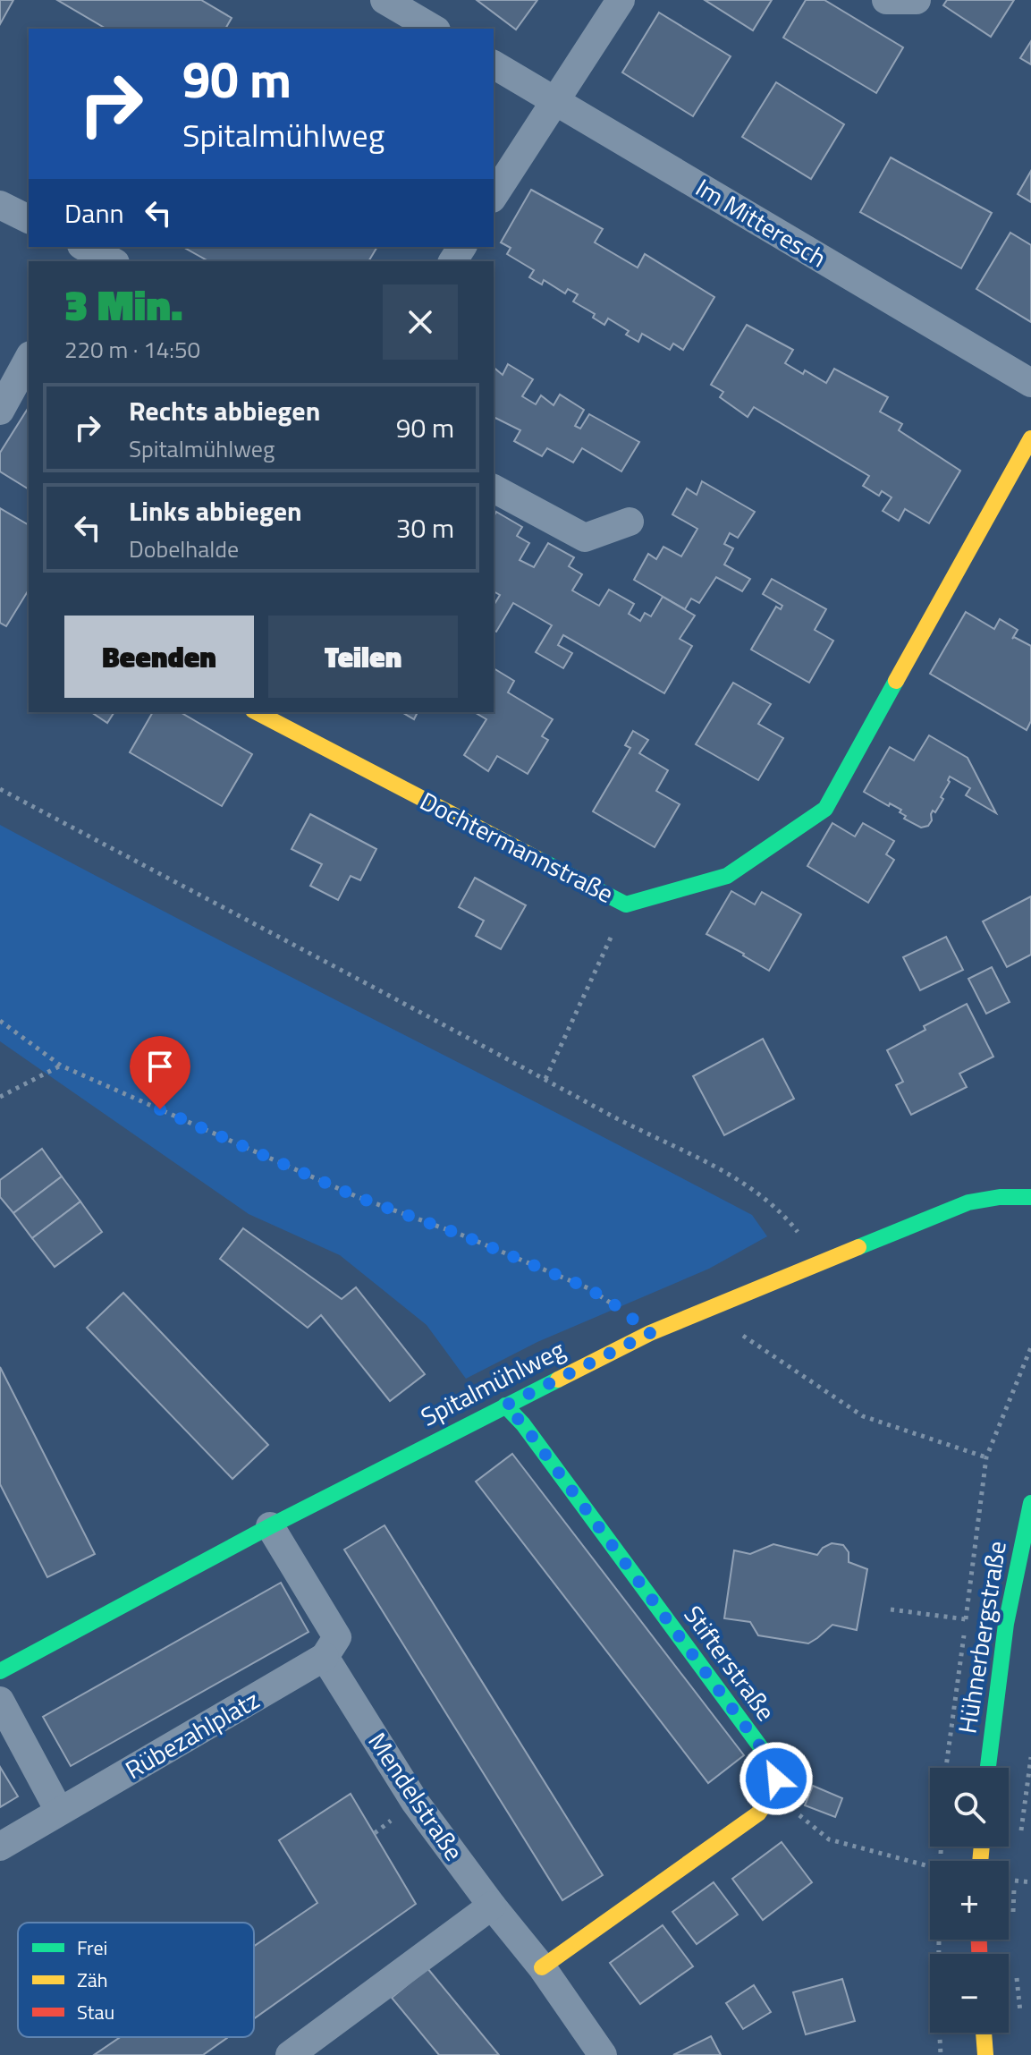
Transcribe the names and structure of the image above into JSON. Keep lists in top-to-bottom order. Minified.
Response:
{"streets":{"street":["Im Mitteresch","Dochtermannstraße","Spitalmühlweg","Hühnerbergstraße","Stifterstraße","Rübezahlplatz","Mendelstraße"]},"crossings":[["Spitalmühlweg","Stifterstraße"],["Rübezahlplatz","Mendelstraße"]],"legend":["Frei","Zäh","Stau"],"page":{"turn":["90 m","Spitalmühlweg"],"then":"Dann","heading":["3 Min.","220 m · 14:50"],"list":[{"name":"Rechts abbiegen","note":"Spitalmühlweg","value":"90 m"},{"name":"Links abbiegen","note":"Dobelhalde","value":"30 m"}],"buttons":["Beenden","Teilen"],"map_buttons":["+","−"]}}
